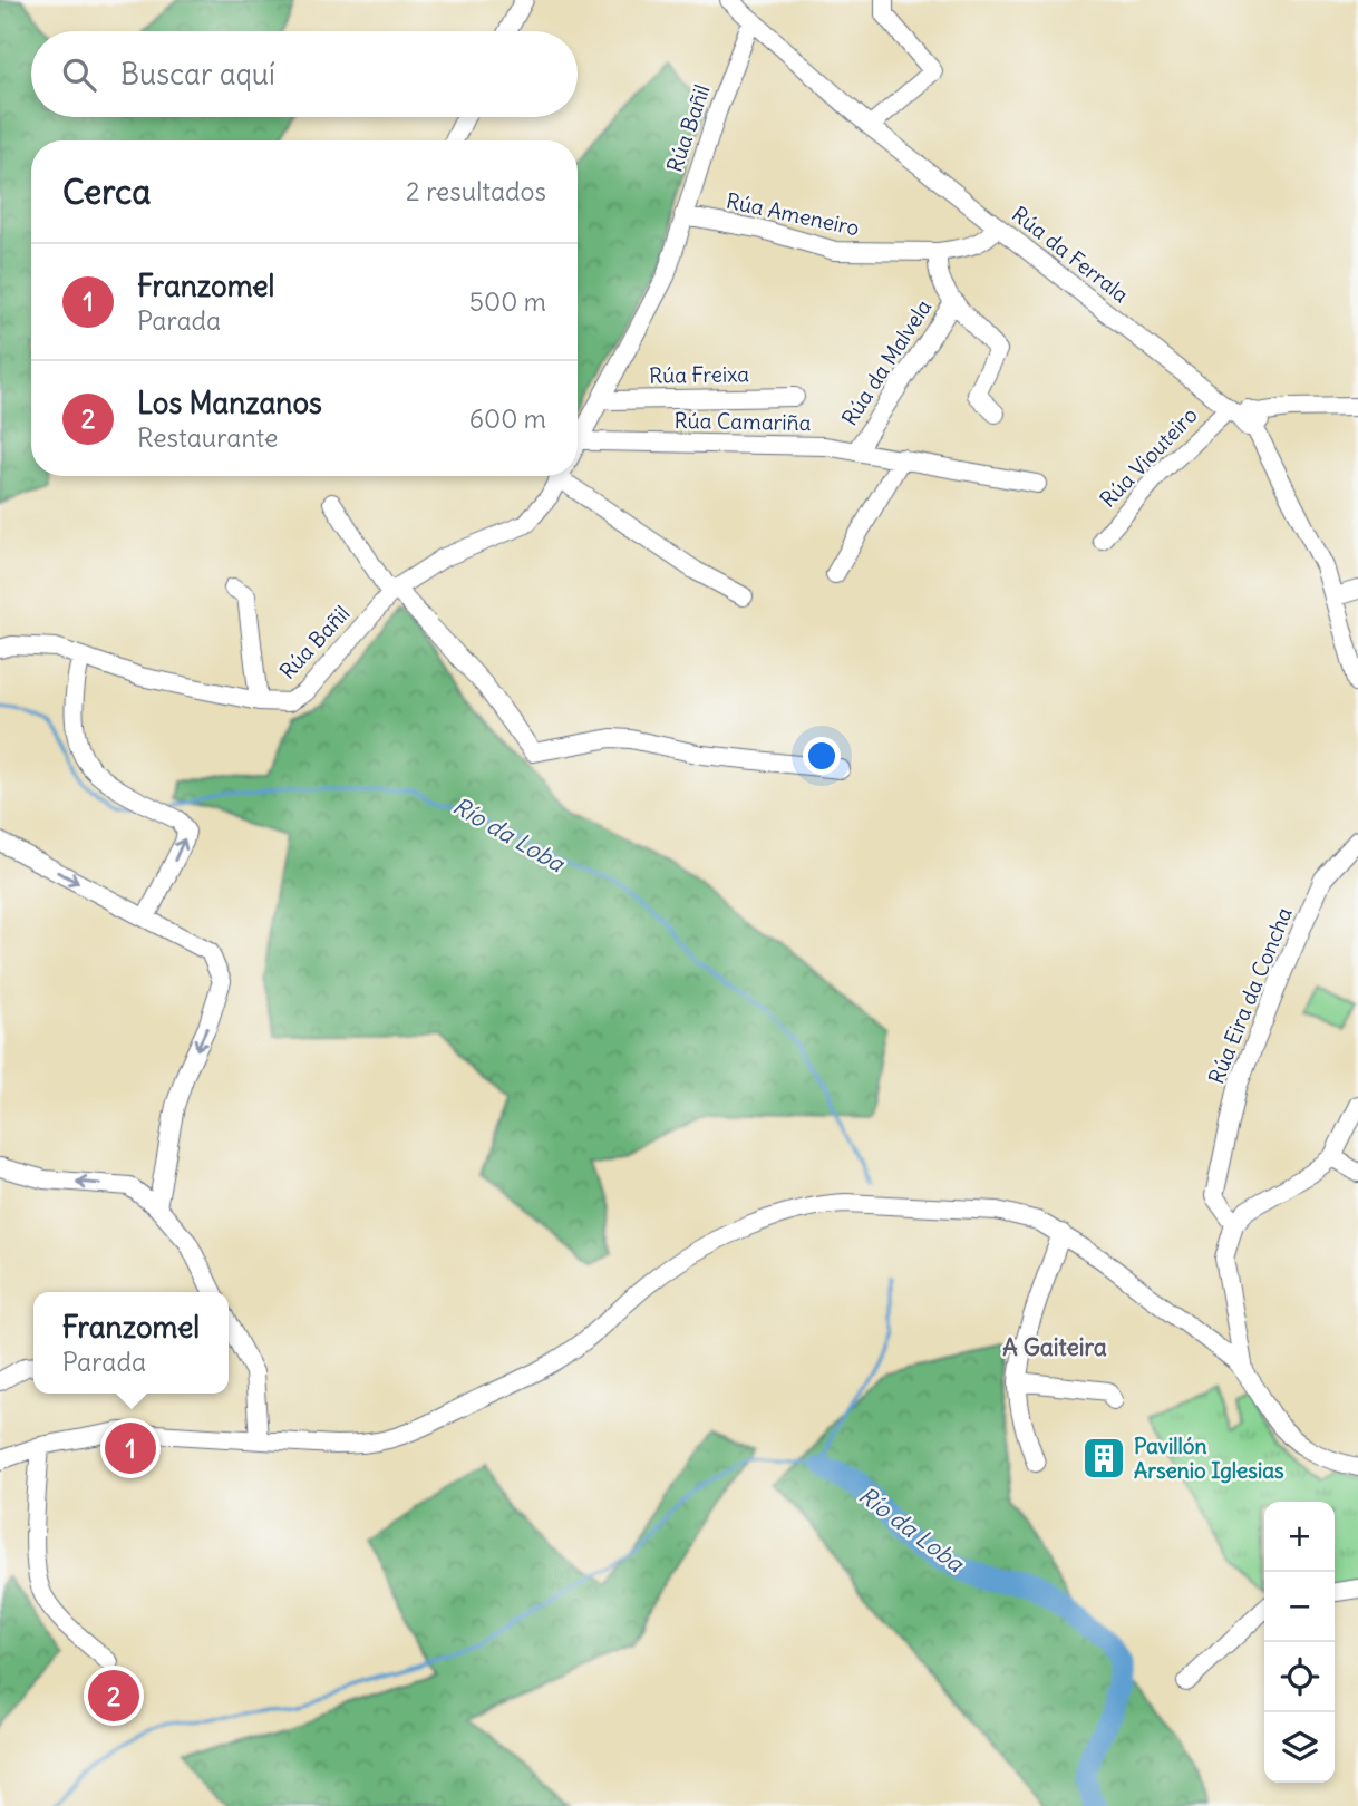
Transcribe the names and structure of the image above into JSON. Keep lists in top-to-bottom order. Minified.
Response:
{"streets":{"street":["Rúa Bañil","Rúa Ameneiro","Rúa da Ferrala","Rúa da Malvela","Rúa Freixa","Rúa Camariña","Rúa Viouteiro","Rúa Eira da Concha"]},"crossings":[["Rúa Bañil","Rúa Ameneiro"],["Rúa Bañil","Rúa da Ferrala"],["Rúa Bañil","Rúa Freixa"],["Rúa Bañil","Rúa Camariña"],["Rúa Ameneiro","Rúa da Malvela"],["Rúa da Ferrala","Rúa Viouteiro"],["Rúa da Malvela","Rúa Camariña"]],"districts":["A Gaiteira"],"water":["Río da Loba"],"places":{"building":["Pavillón Arsenio Iglesias"]},"page":{"search":"Buscar aquí","heading":["Cerca","2 resultados"],"list":[{"mark":"1","name":"Franzomel","note":"Parada","value":"500 m"},{"mark":"2","name":"Los Manzanos","note":"Restaurante","value":"600 m"}],"popup":["Franzomel","Parada"],"pins":["1","2"],"map_buttons":["+","−"]}}
